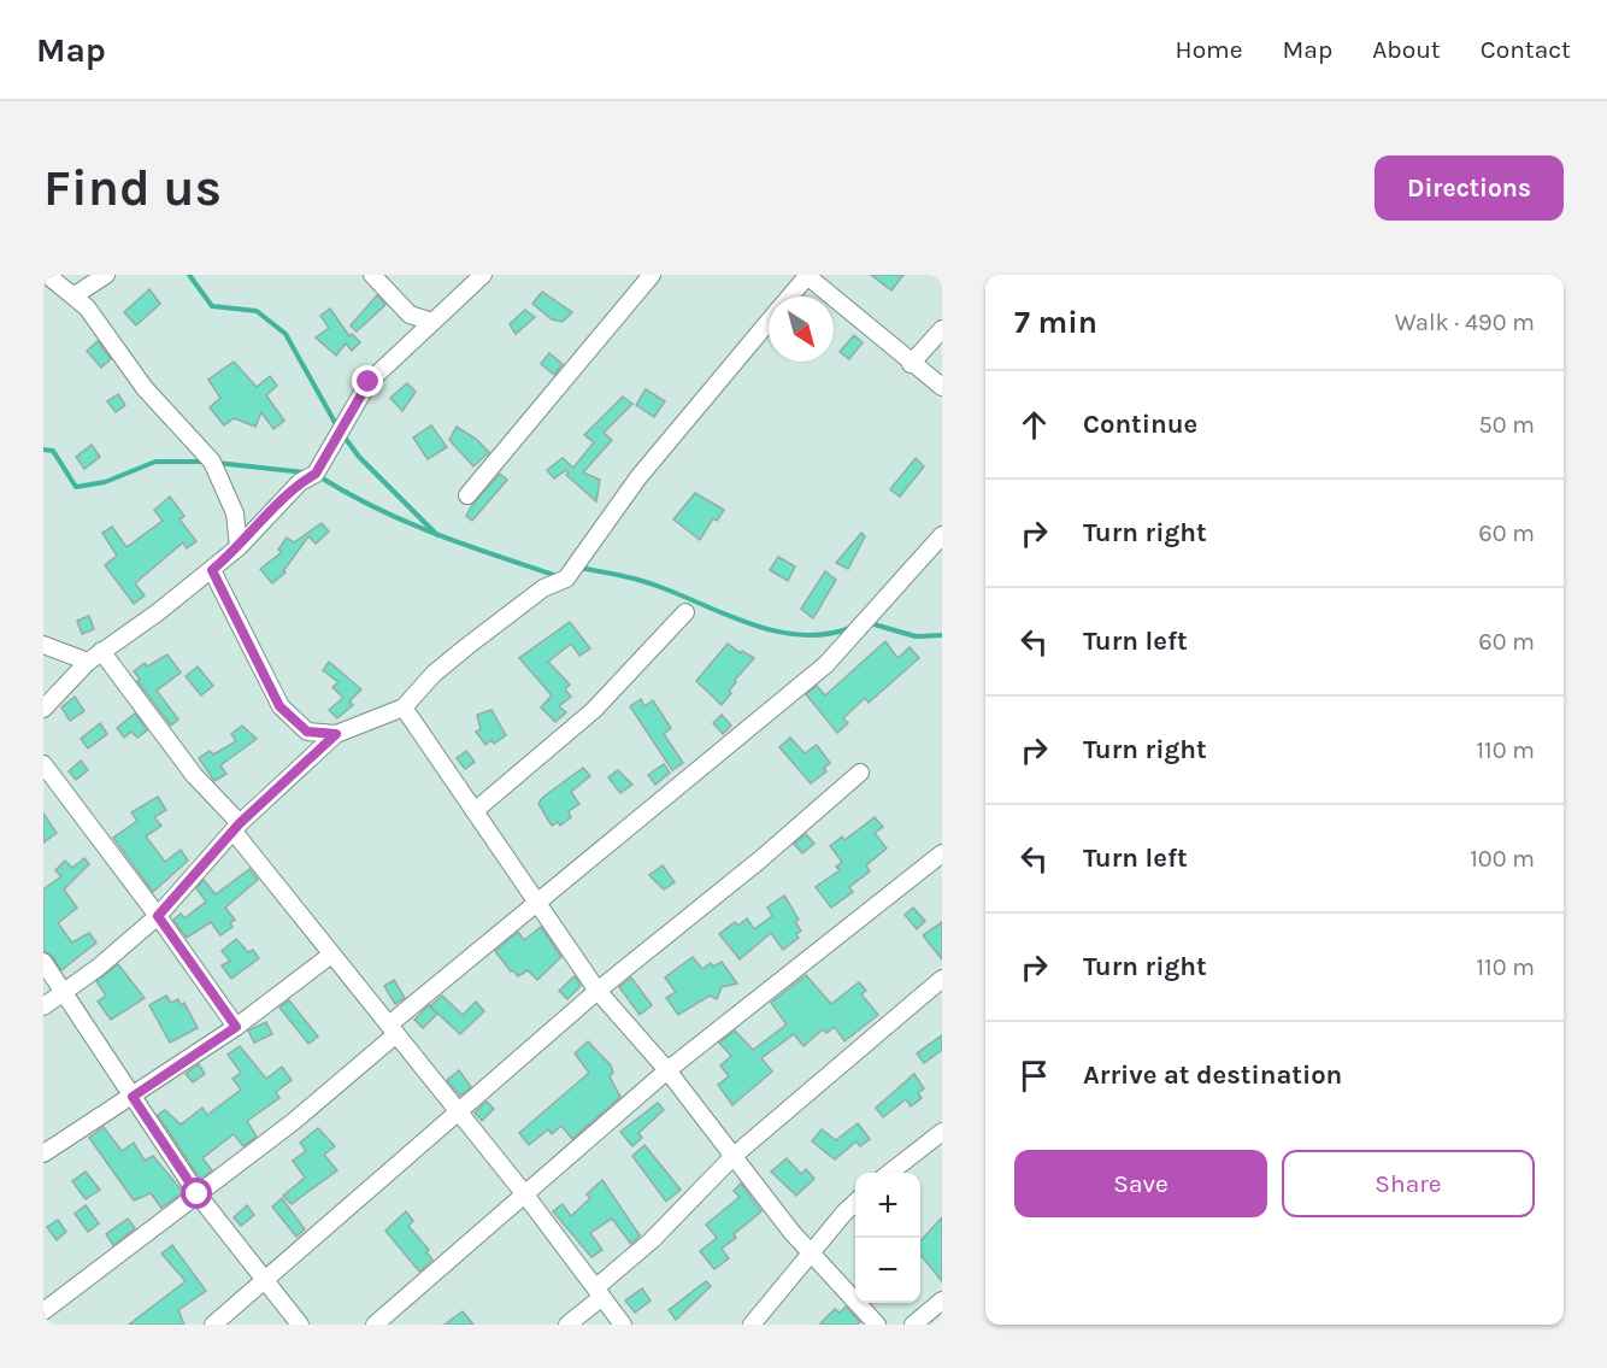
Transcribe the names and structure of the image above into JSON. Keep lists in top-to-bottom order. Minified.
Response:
{"north":"bottom right","page":{"header":"Map","nav":["Home","Map","About","Contact"],"buttons":["Directions",["Save","Share"]],"title":"Find us","heading":["7 min","Walk · 490 m"],"list":[["Continue","50 m"],["Turn right","60 m"],["Turn left","60 m"],["Turn right","110 m"],["Turn left","100 m"],["Turn right","110 m"],"Arrive at destination"],"map_buttons":["+","−"]}}
